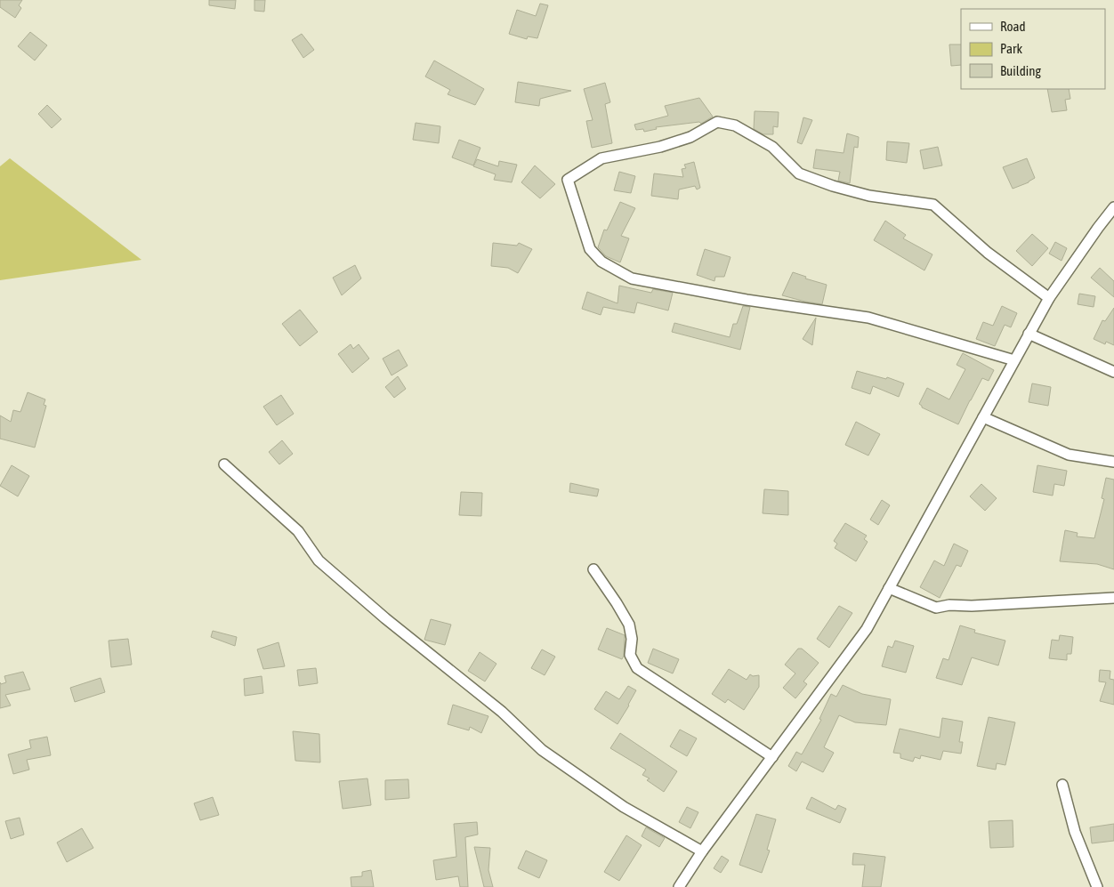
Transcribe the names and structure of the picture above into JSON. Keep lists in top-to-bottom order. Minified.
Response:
{"legend":["Road","Park","Building"]}
